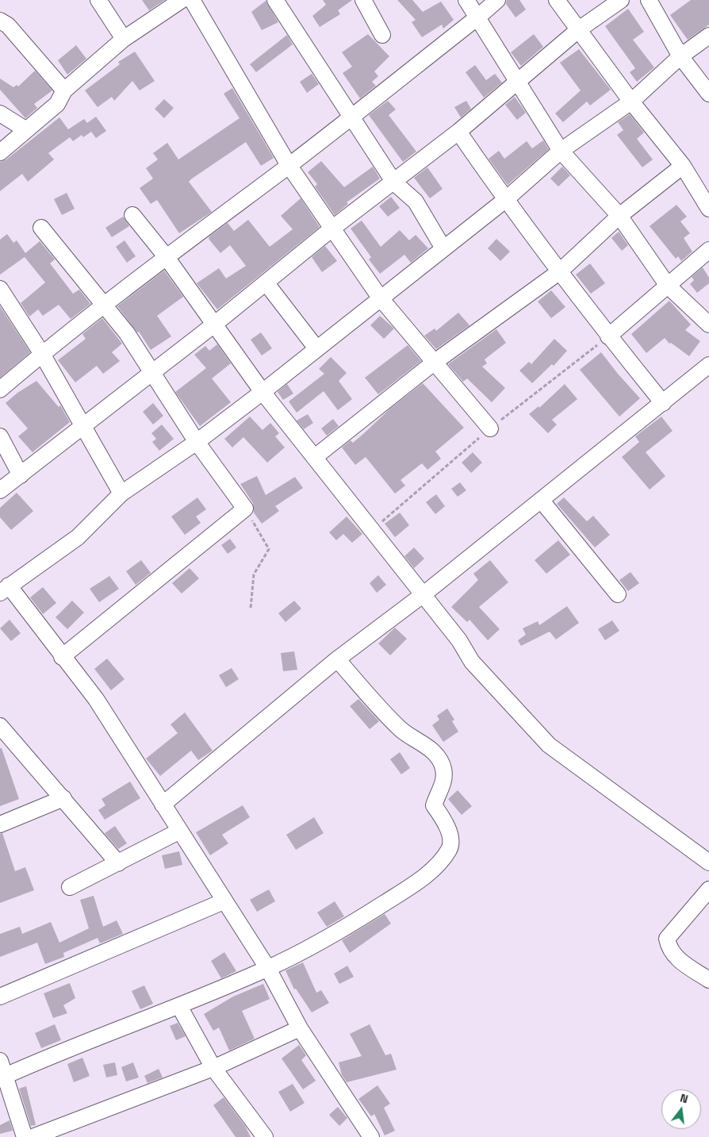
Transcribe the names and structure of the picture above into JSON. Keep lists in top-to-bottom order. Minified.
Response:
{"north":"top"}
